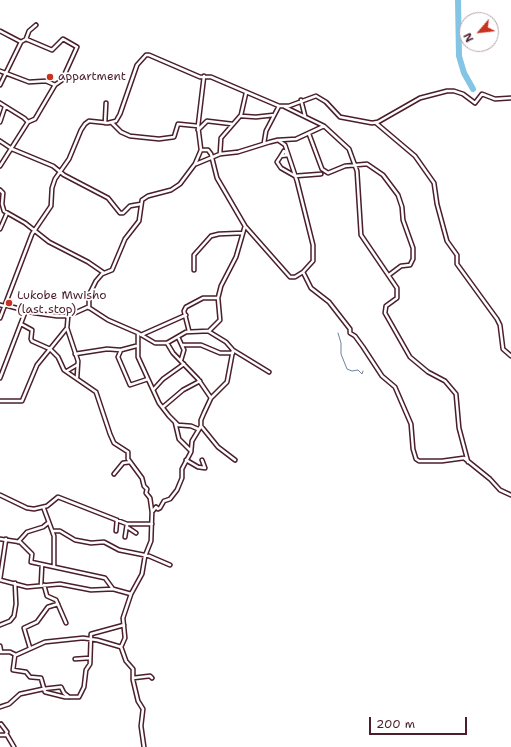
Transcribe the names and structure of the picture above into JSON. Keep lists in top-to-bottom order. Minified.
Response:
{"places":["appartment","Lukobe Mwisho (last stop)"],"scale_bar":"200 m","north":"bottom left"}
